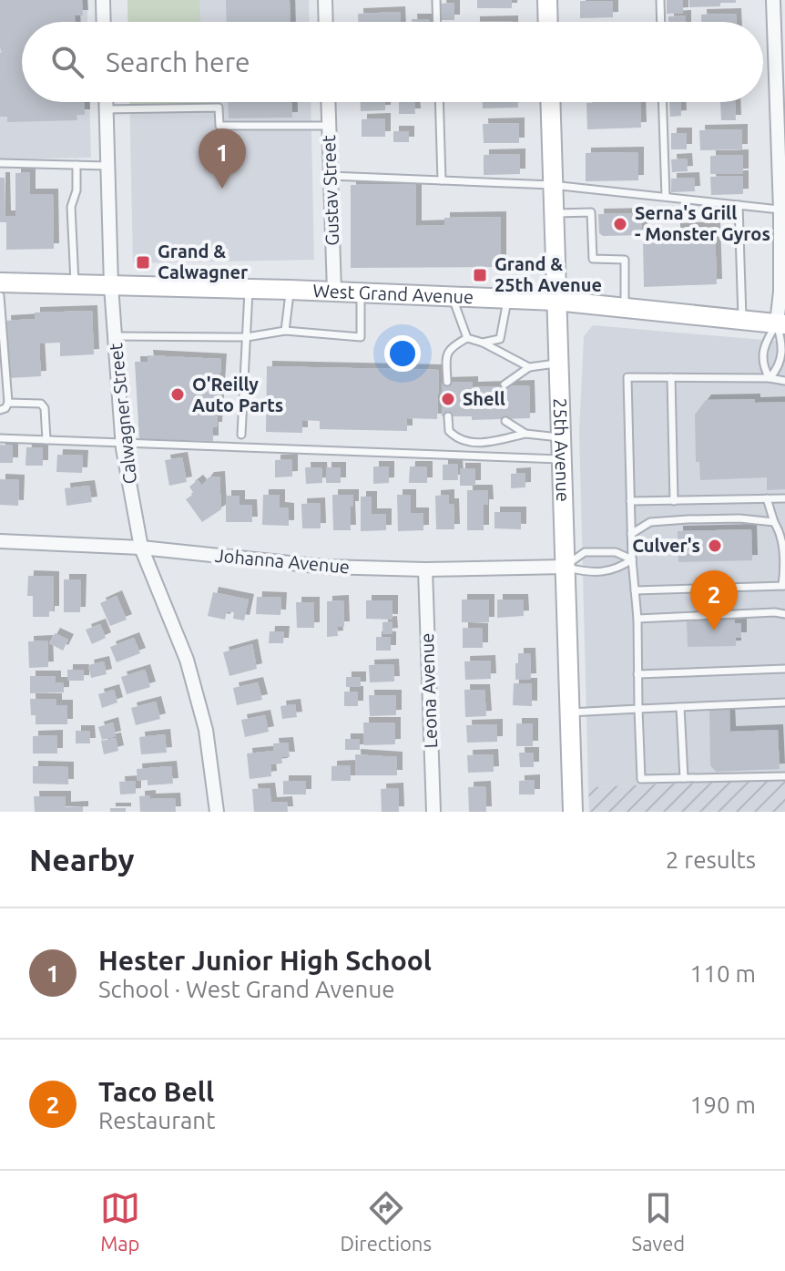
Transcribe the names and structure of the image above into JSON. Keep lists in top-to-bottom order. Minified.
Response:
{"streets":{"main road":["West Grand Avenue","25th Avenue"],"street":["Gustav Street","Calwagner Street","Johanna Avenue","Leona Avenue"]},"crossings":[["Gustav Street","West Grand Avenue"],["West Grand Avenue","Calwagner Street"],["West Grand Avenue","25th Avenue"],["Calwagner Street","Johanna Avenue"],["25th Avenue","Johanna Avenue"],["Johanna Avenue","Leona Avenue"]],"places":{"other":["Serna's Grill - Monster Gyros","O'Reilly Auto Parts","Shell","Culver's"],"transit":["Grand & Calwagner","Grand & 25th Avenue"]},"page":{"search":"Search here","pins":["1","2"],"heading":["Nearby","2 results"],"list":[{"mark":"1","name":"Hester Junior High School","note":"School · West Grand Avenue","value":"110 m"},{"mark":"2","name":"Taco Bell","note":"Restaurant","value":"190 m"}],"nav":["Map","Directions","Saved"]}}
